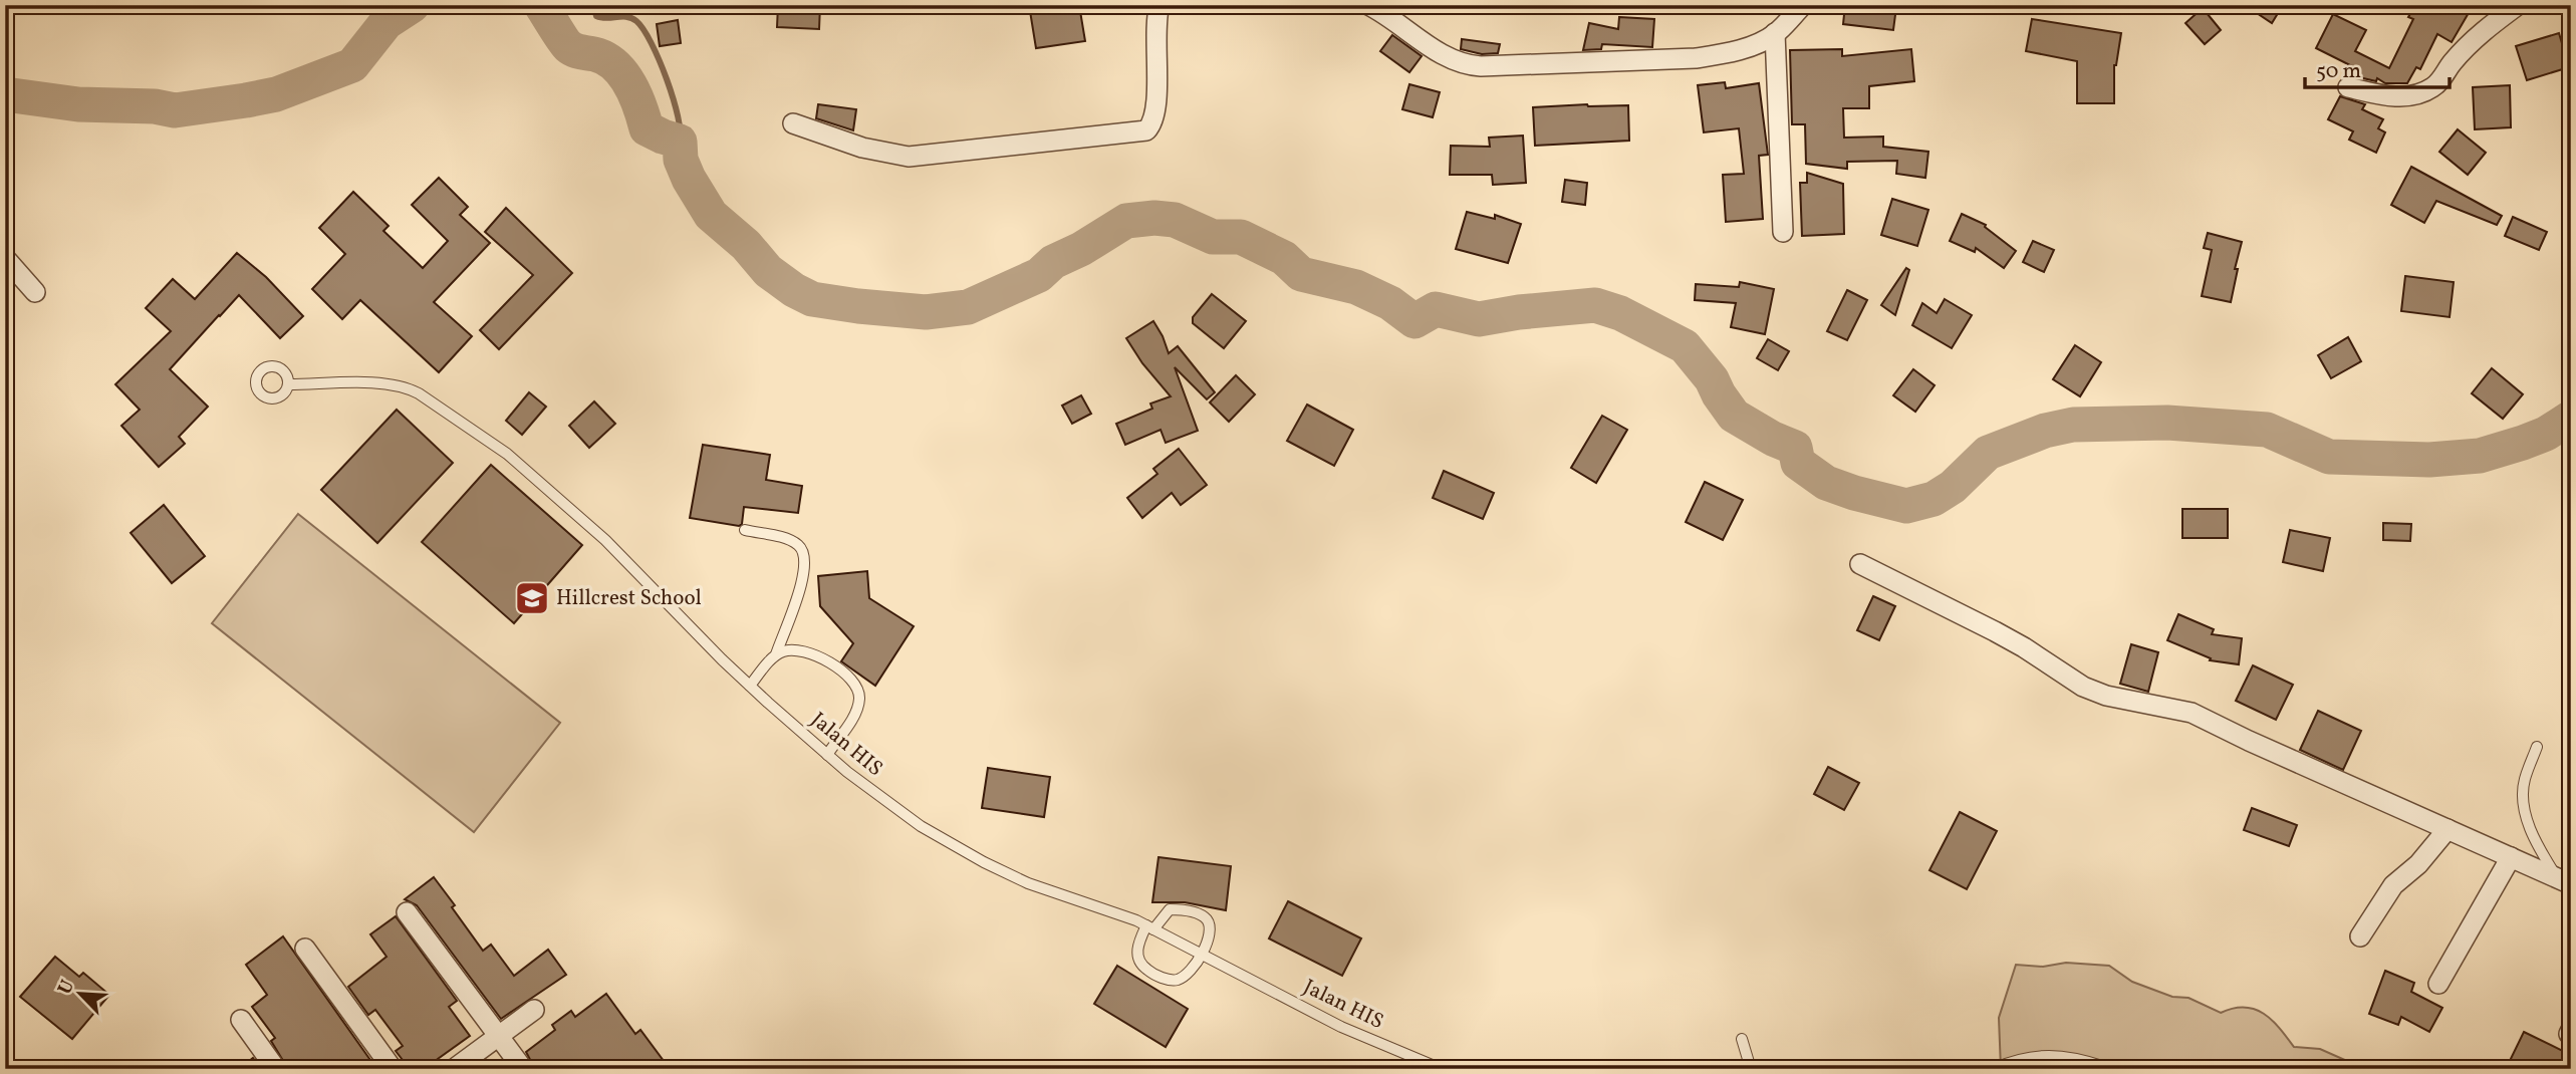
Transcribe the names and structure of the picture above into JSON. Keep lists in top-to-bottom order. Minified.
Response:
{"streets":{"lane":["Jalan HIS"]},"places":{"school or university":["Hillcrest School"]},"scale_bar":"50 m","north":"top left"}
